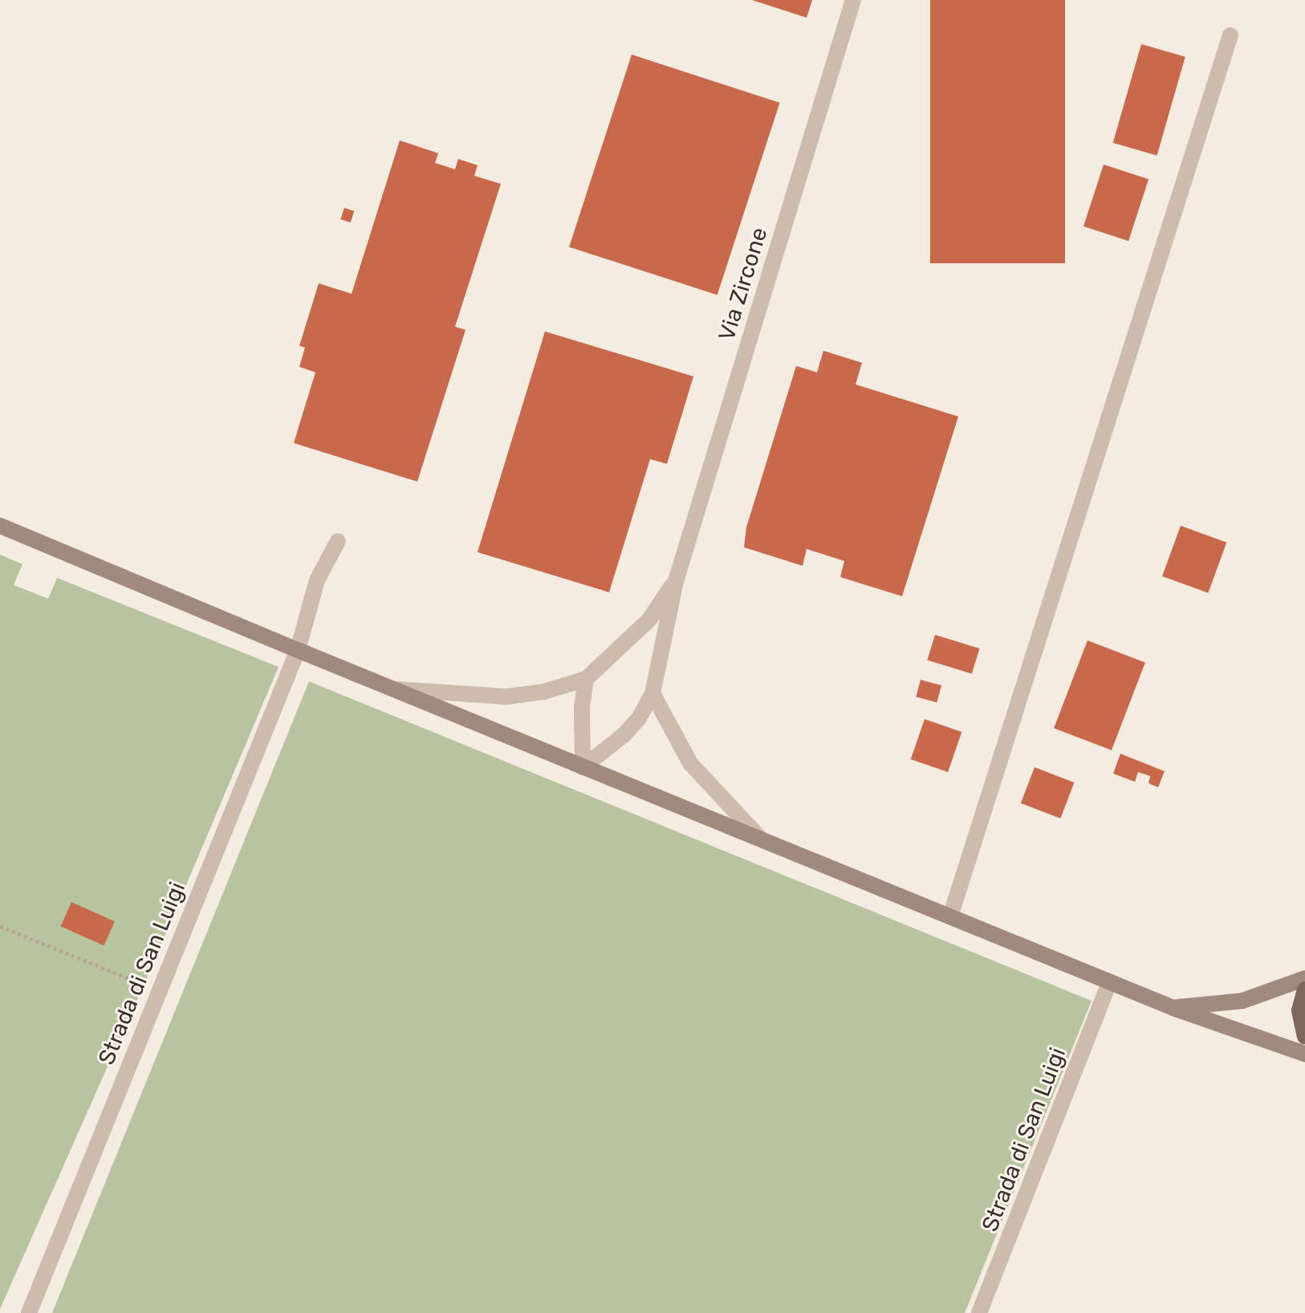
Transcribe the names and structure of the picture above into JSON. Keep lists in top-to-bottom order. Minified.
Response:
{"streets":{"street":["Via Zircone","Strada di San Luigi"]}}
